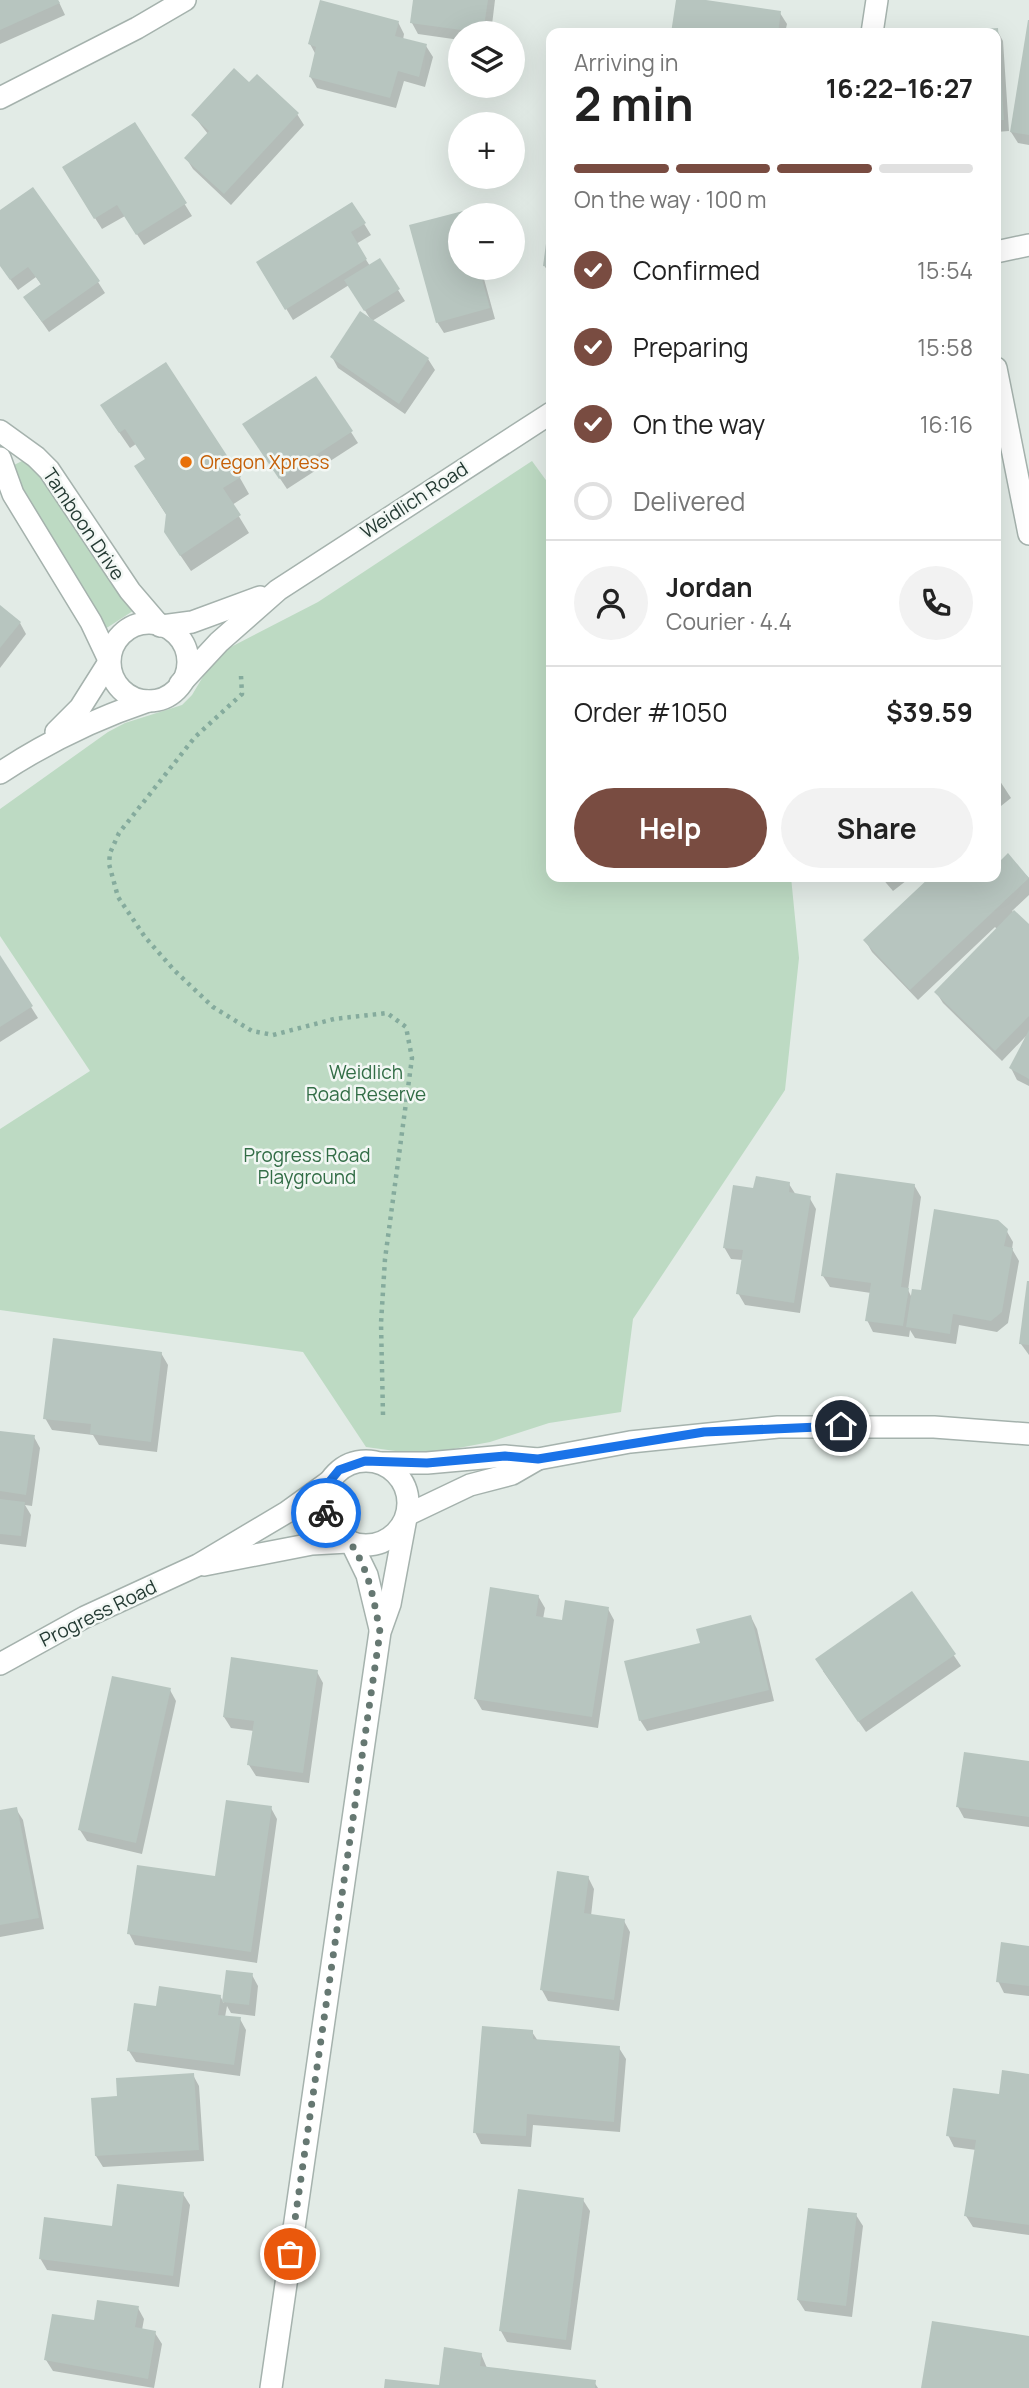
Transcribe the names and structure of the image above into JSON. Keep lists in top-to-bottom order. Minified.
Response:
{"streets":{"street":["Weidlich Road","Tamboon Drive","Progress Road"]},"crossings":[["Weidlich Road","Tamboon Drive"]],"parks":["Weidlich Road Reserve","Progress Road Playground"],"places":["Oregon Xpress"],"page":{"map_buttons":["+","−"],"heading":["2 min","Arriving in","16:22–16:27"],"panel":["Jordan","Courier · 4.4","Order #1050","$39.59"],"bar":"On the way · 100 m","list":[["Confirmed","15:54"],["Preparing","15:58"],["On the way","16:16"],"Delivered"],"buttons":["Help","Share"]}}
